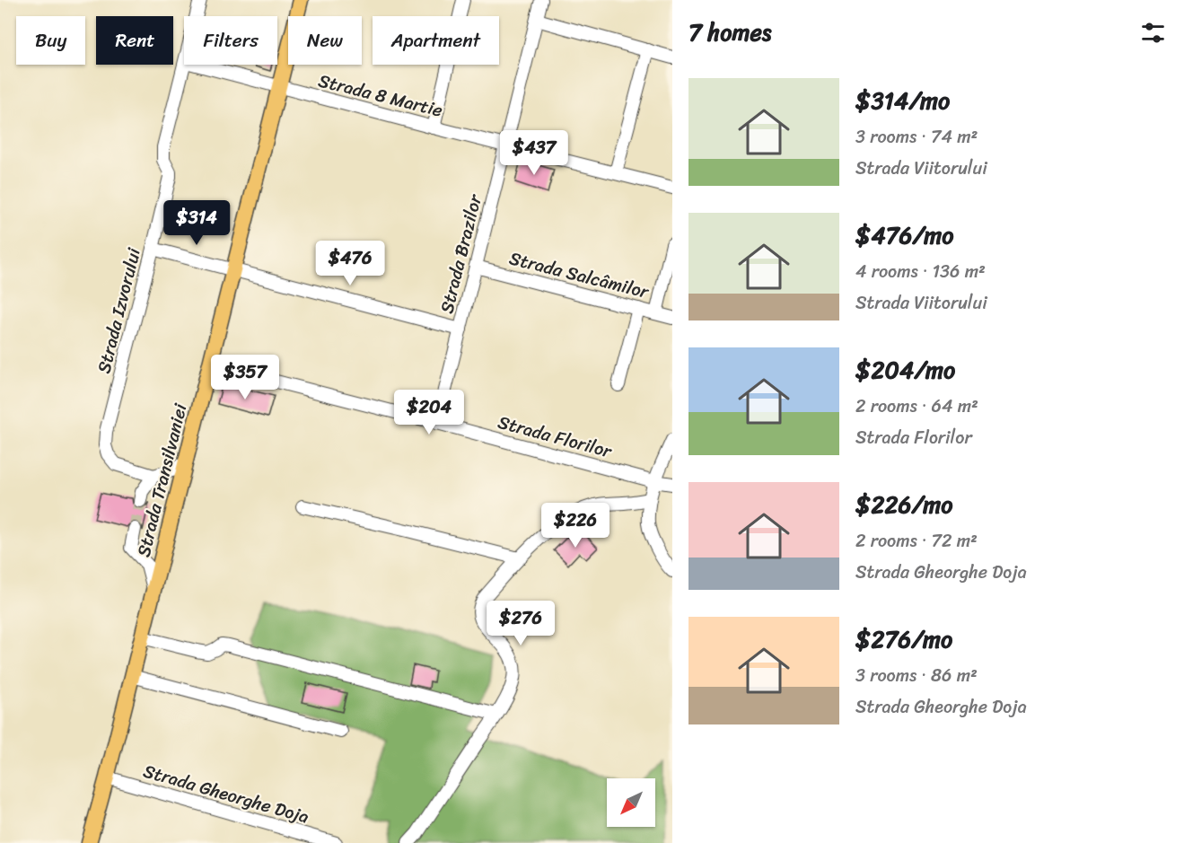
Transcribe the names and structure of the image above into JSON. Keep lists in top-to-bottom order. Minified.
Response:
{"streets":{"main road":["Strada Transilvaniei"],"street":["Strada 8 Martie","Strada Brazilor","Strada Salcâmilor","Strada Izvorului","Strada Florilor","Strada Gheorghe Doja"]},"crossings":[["Strada 8 Martie","Strada Brazilor"],["Strada 8 Martie","Strada Transilvaniei"],["Strada Brazilor","Strada Salcâmilor"],["Strada Brazilor","Strada Florilor"],["Strada Florilor","Strada Transilvaniei"],["Strada Transilvaniei","Strada Gheorghe Doja"]],"north":"bottom left","page":{"heading":"7 homes","chip":["Buy","Rent","Filters","New","Apartment"],"list":[{"name":"$314/mo","note":"3 rooms · 74 m² · Strada Viitorului"},{"name":"$476/mo","note":"4 rooms · 136 m² · Strada Viitorului"},{"name":"$204/mo","note":"2 rooms · 64 m² · Strada Florilor"},{"name":"$226/mo","note":"2 rooms · 72 m² · Strada Gheorghe Doja"},{"name":"$276/mo","note":"3 rooms · 86 m² · Strada Gheorghe Doja"}],"price":["$437","$314","$476","$357","$204","$226","$276"]}}
